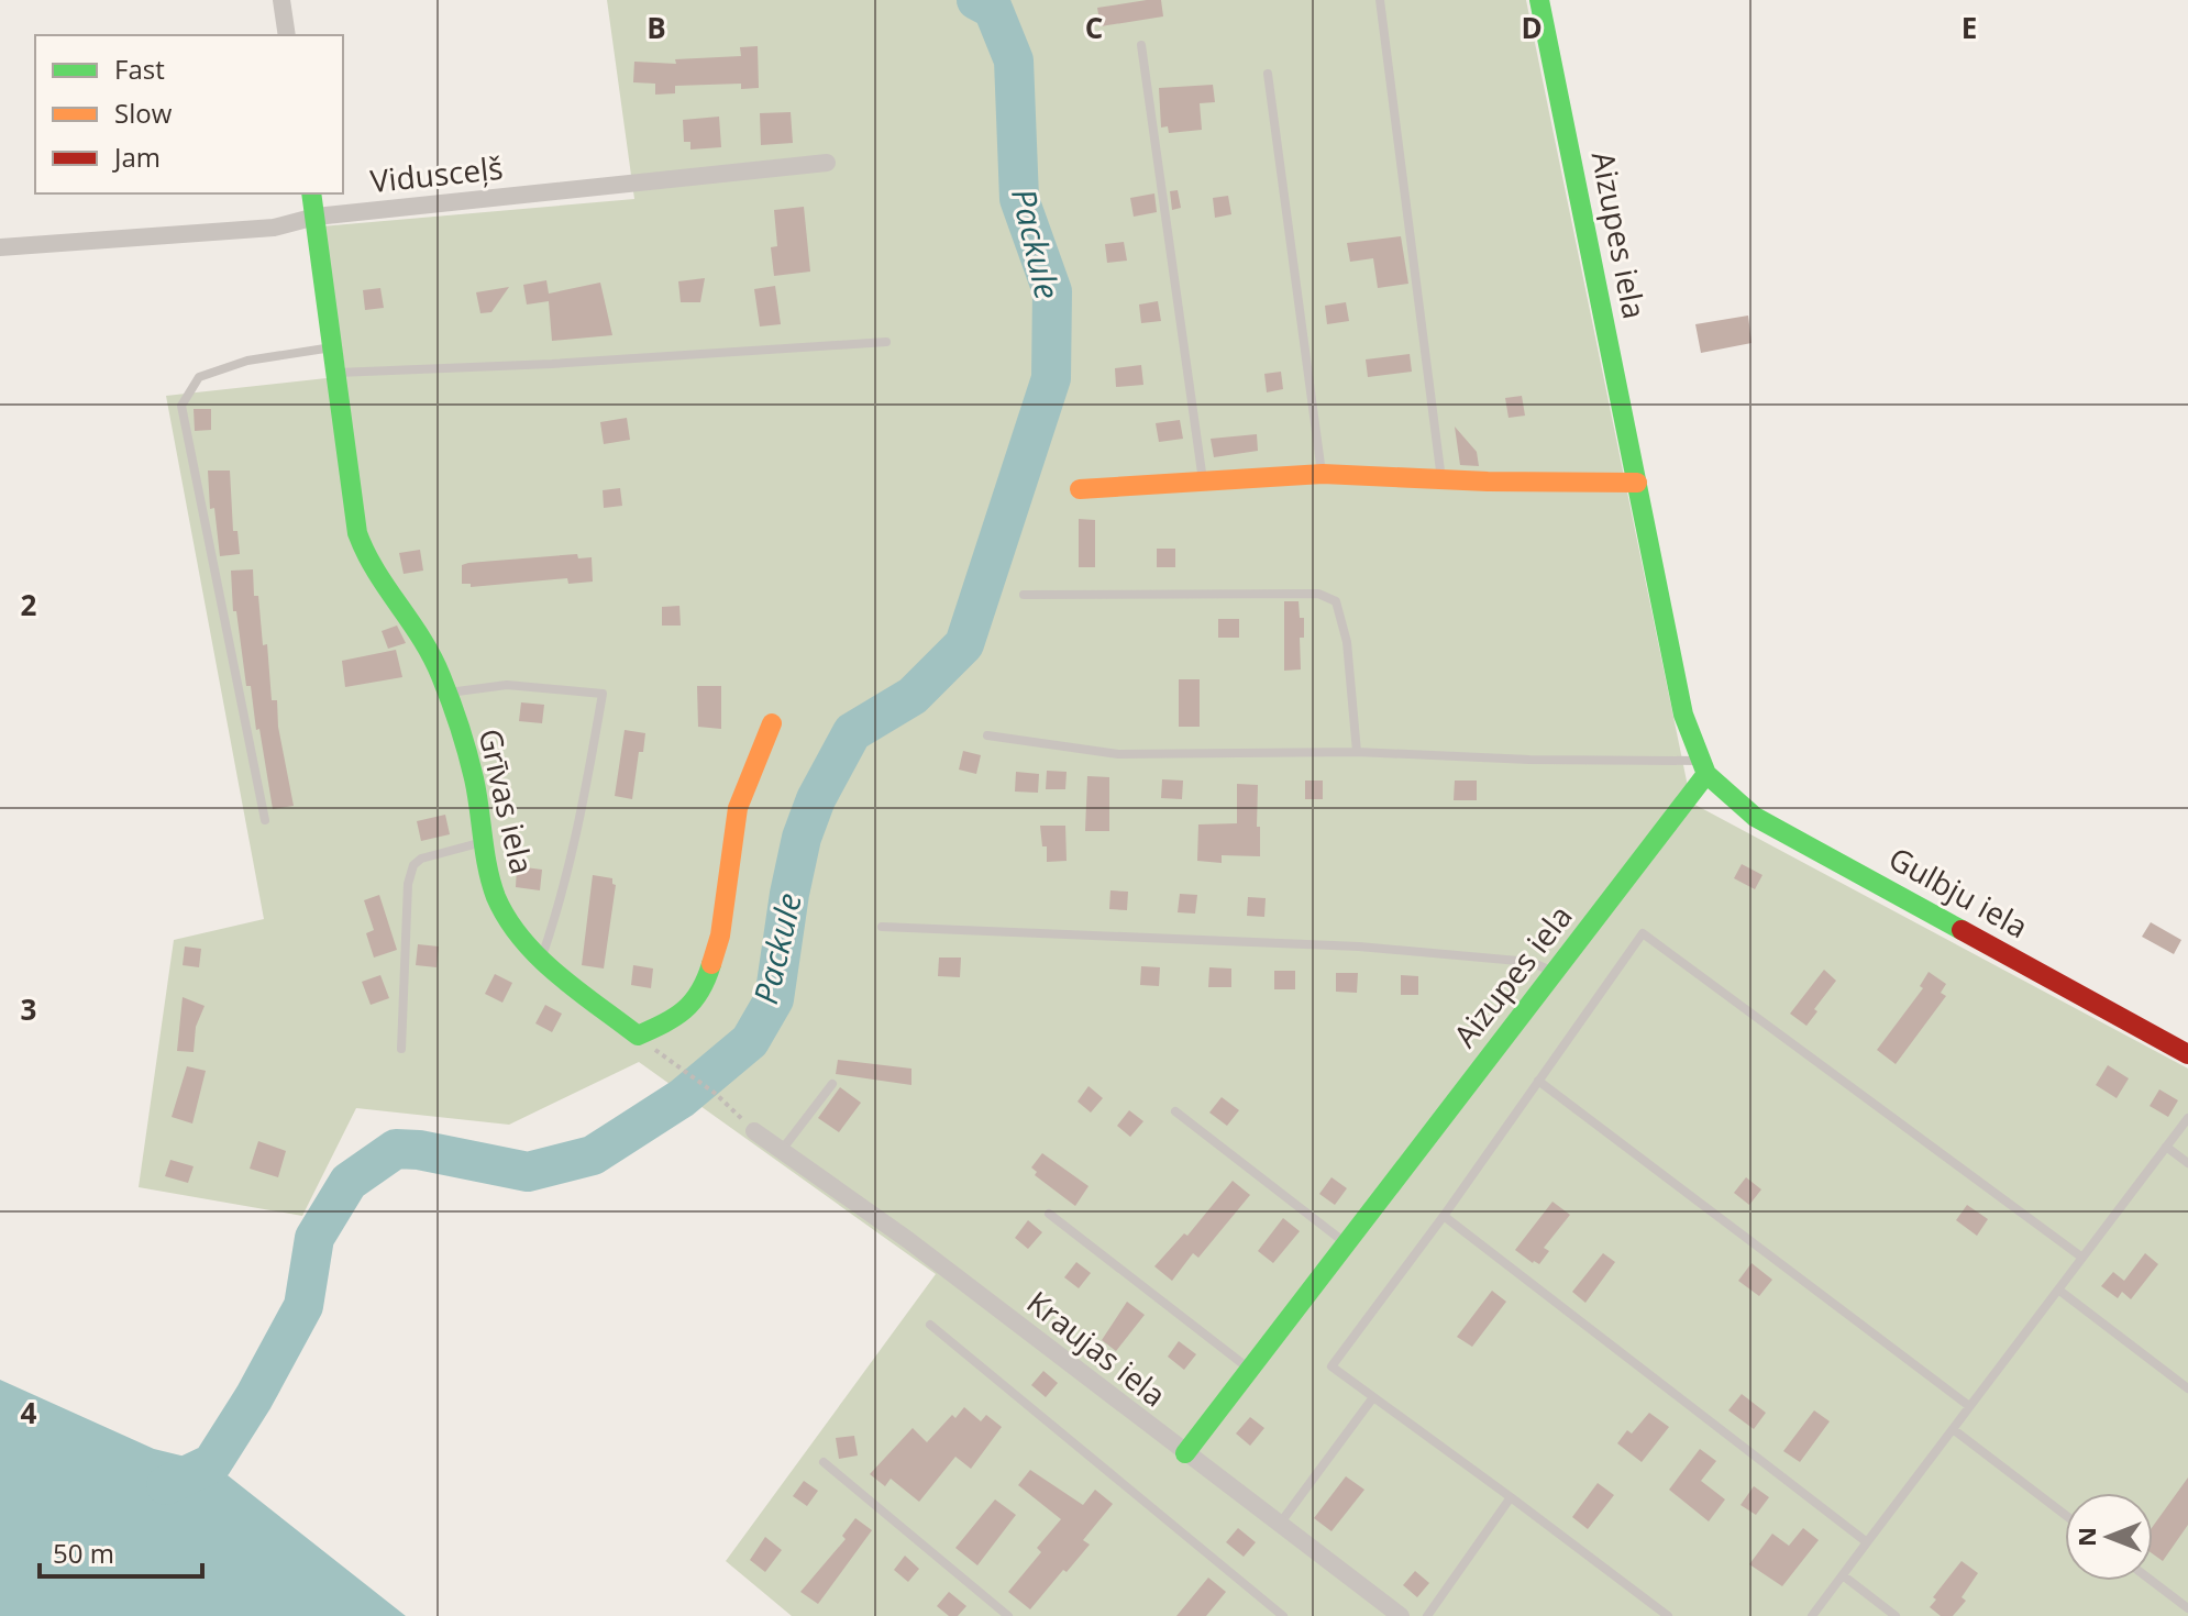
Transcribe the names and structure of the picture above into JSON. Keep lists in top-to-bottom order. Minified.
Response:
{"streets":{"street":["Vidusceļš","Aizupes iela","Grīvas iela","Gulbju iela","Kraujas iela"]},"crossings":[["Vidusceļš","Grīvas iela"],["Aizupes iela","Gulbju iela"],["Aizupes iela","Kraujas iela"]],"water":["Packule"],"legend":["Fast","Slow","Jam"],"scale_bar":"50 m","north":"left","grid":{"columns":["B","C","D","E"],"rows":["2","3","4"]}}
